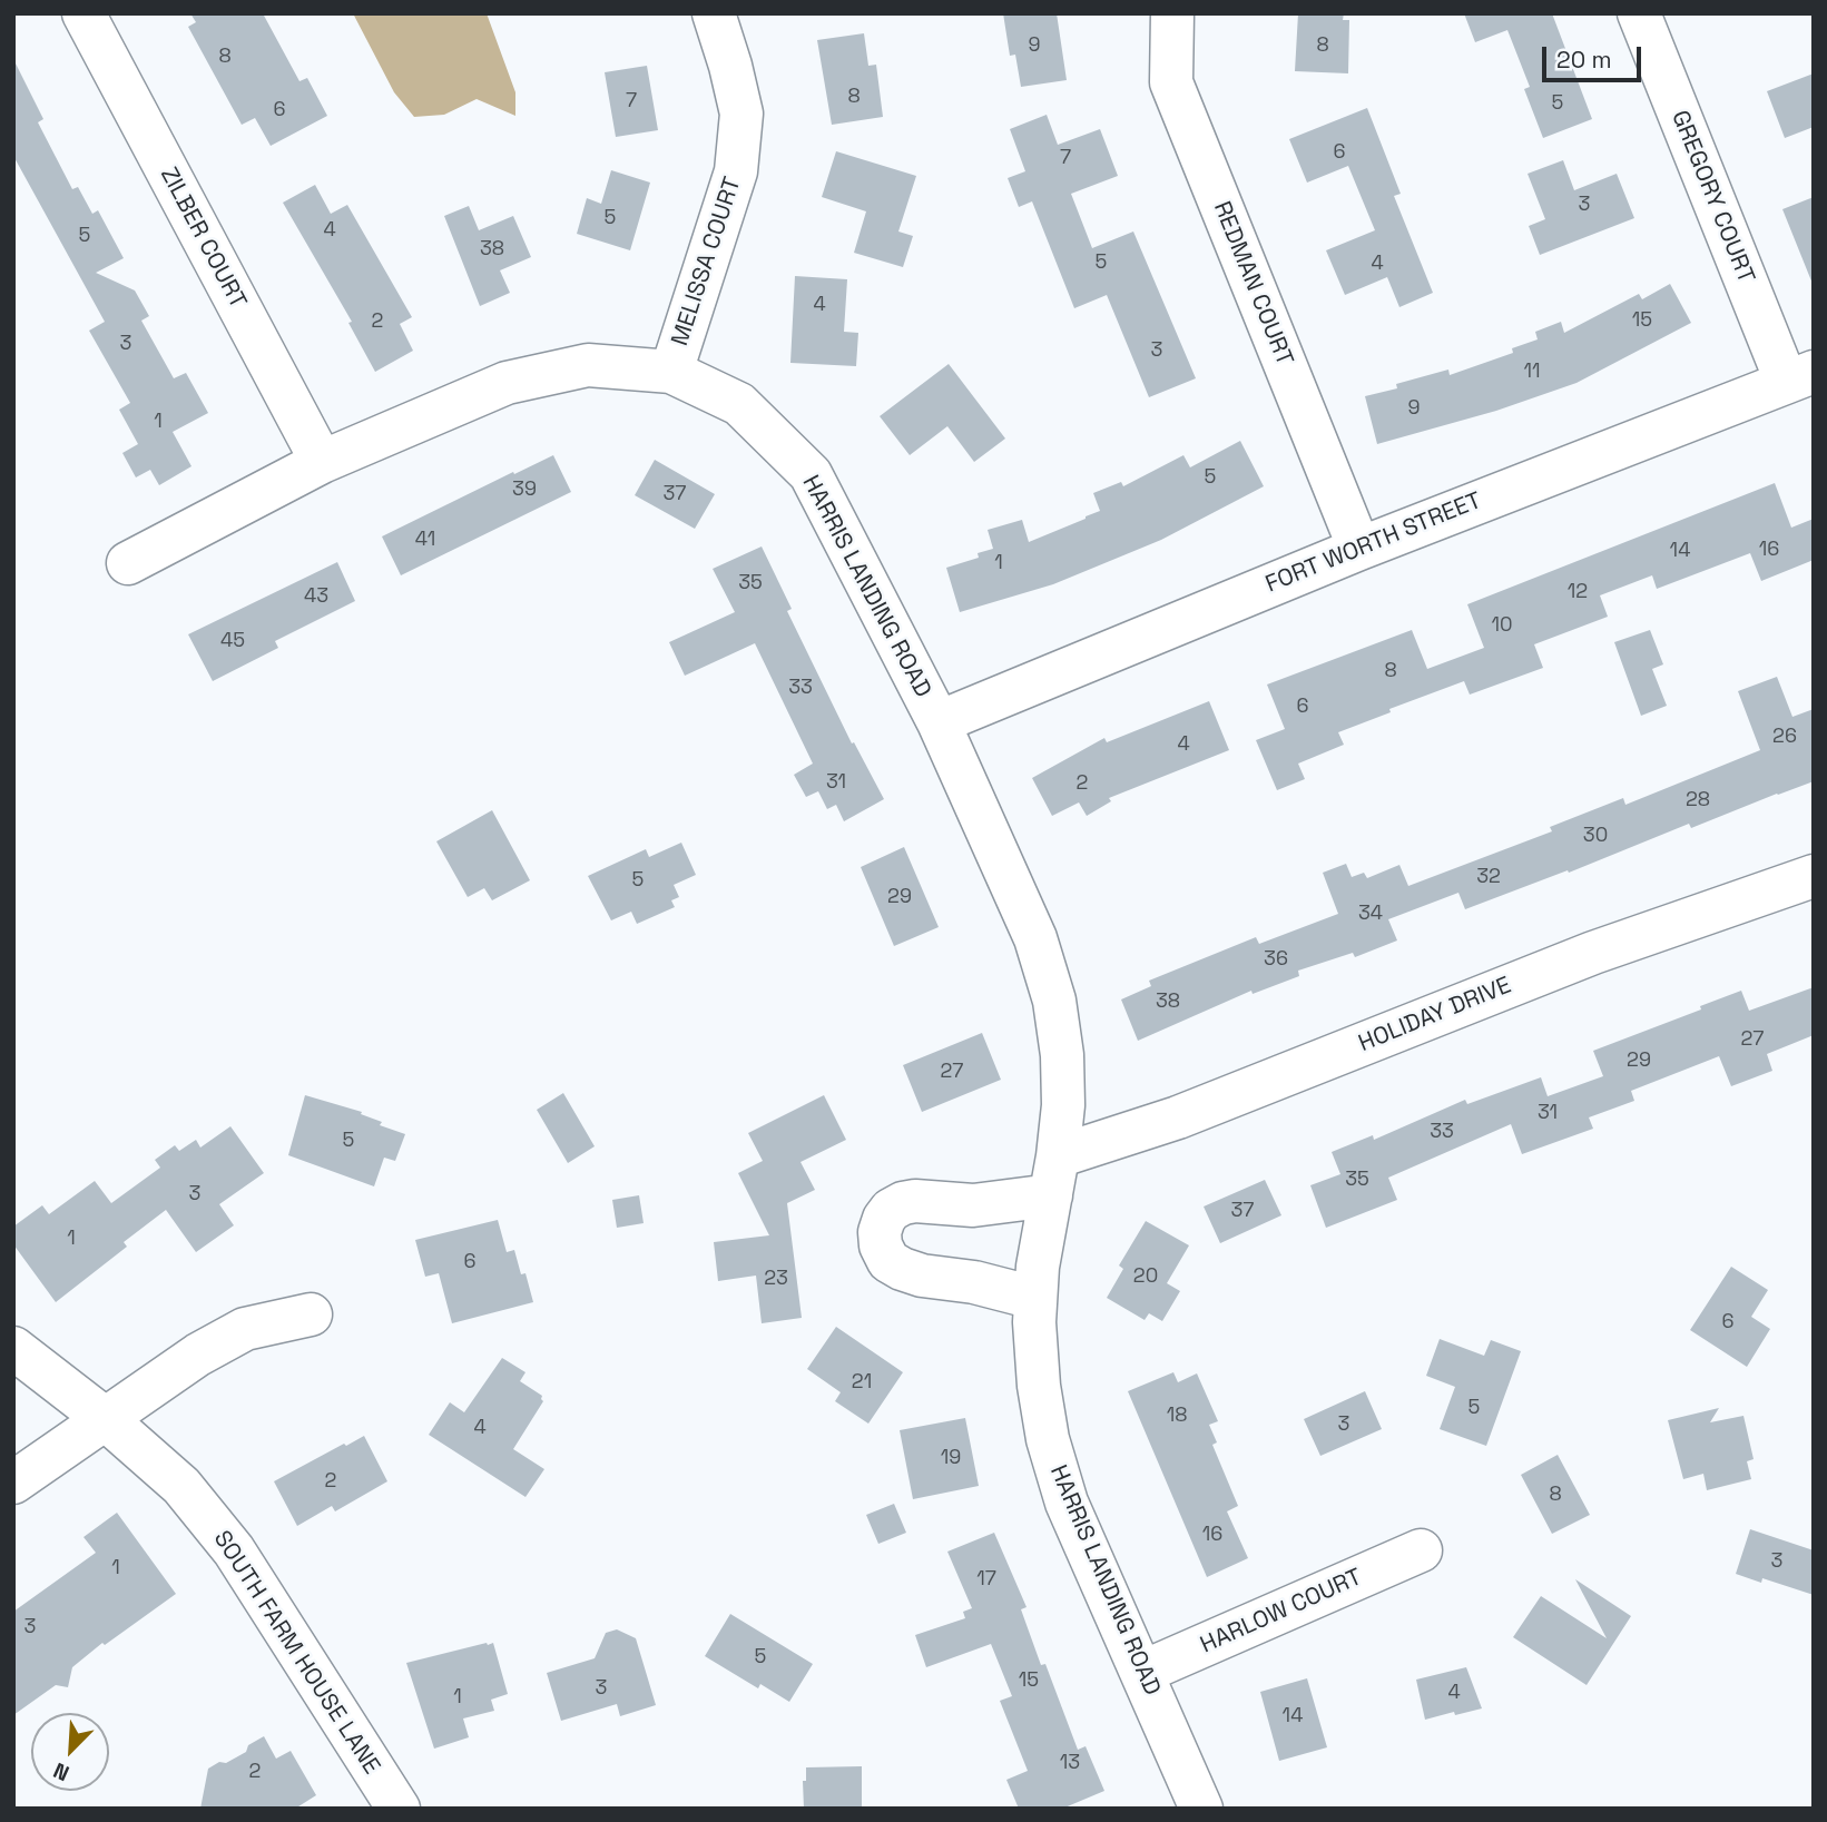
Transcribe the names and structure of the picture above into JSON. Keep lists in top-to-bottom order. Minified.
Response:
{"streets":{"street":["GREGORY COURT","ZILBER COURT","MELISSA COURT","REDMAN COURT","FORT WORTH STREET","HARRIS LANDING ROAD","HOLIDAY DRIVE","HARLOW COURT","SOUTH FARM HOUSE LANE"]},"crossings":[["GREGORY COURT","FORT WORTH STREET"],["ZILBER COURT","HARRIS LANDING ROAD"],["MELISSA COURT","HARRIS LANDING ROAD"],["REDMAN COURT","FORT WORTH STREET"],["FORT WORTH STREET","HARRIS LANDING ROAD"],["HARRIS LANDING ROAD","HOLIDAY DRIVE"],["HARRIS LANDING ROAD","HARLOW COURT"]],"house_numbers":["9","8","8","8","7","5","6","6","7","3","5","4","5","38","5","4","4","15","2","3","3","11","9","1","5","39","37","41","16","14","1","35","12","43","10","45","8","33","6","26","4","31","2","28","30","32","5","29","34","36","38","27","29","27","31","33","5","35","3","37","1","6","20","23","6","21","5","18","3","4","19","2","8","16","3","1","17","3","5","15","3","4","1","14","13","2"],"scale_bar":"20 m","north":"bottom left"}
